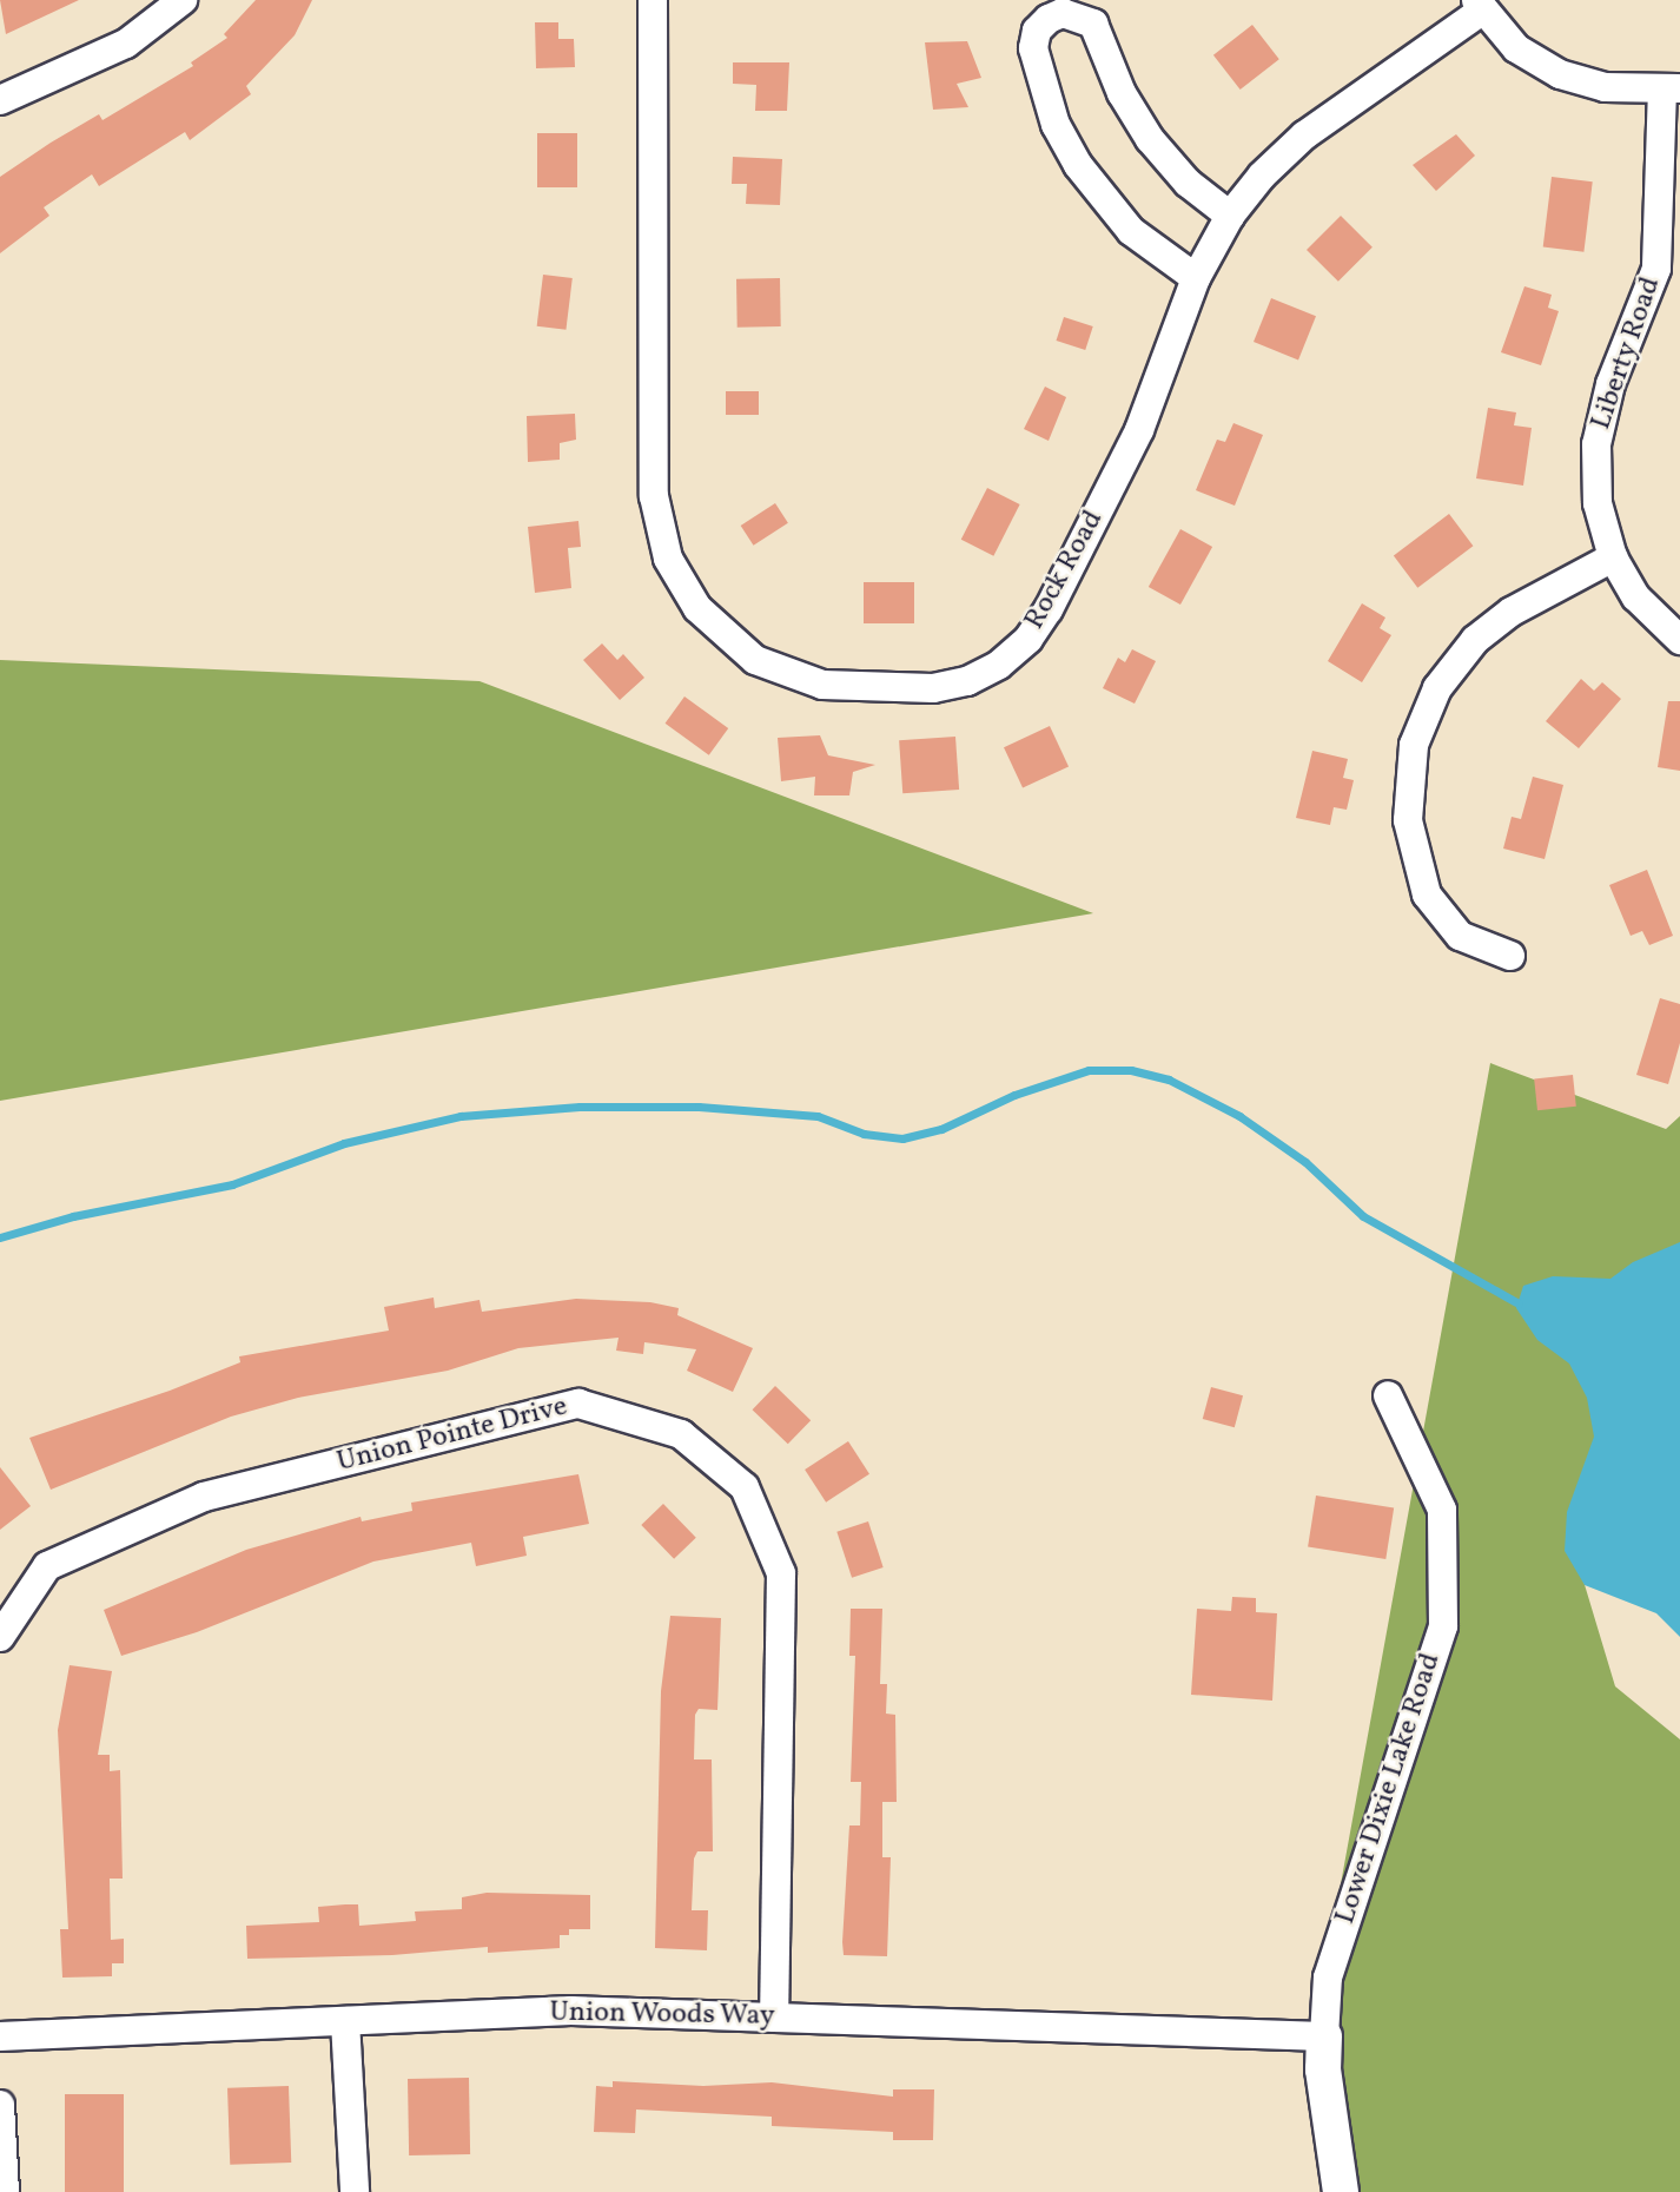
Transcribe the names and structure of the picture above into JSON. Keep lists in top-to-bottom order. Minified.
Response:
{"streets":{"street":["Liberty Road","Rock Road","Union Pointe Drive","Lower Dixie Lake Road","Union Woods Way"]},"crossings":[["Liberty Road","Rock Road"],["Union Pointe Drive","Union Woods Way"],["Lower Dixie Lake Road","Union Woods Way"]]}
